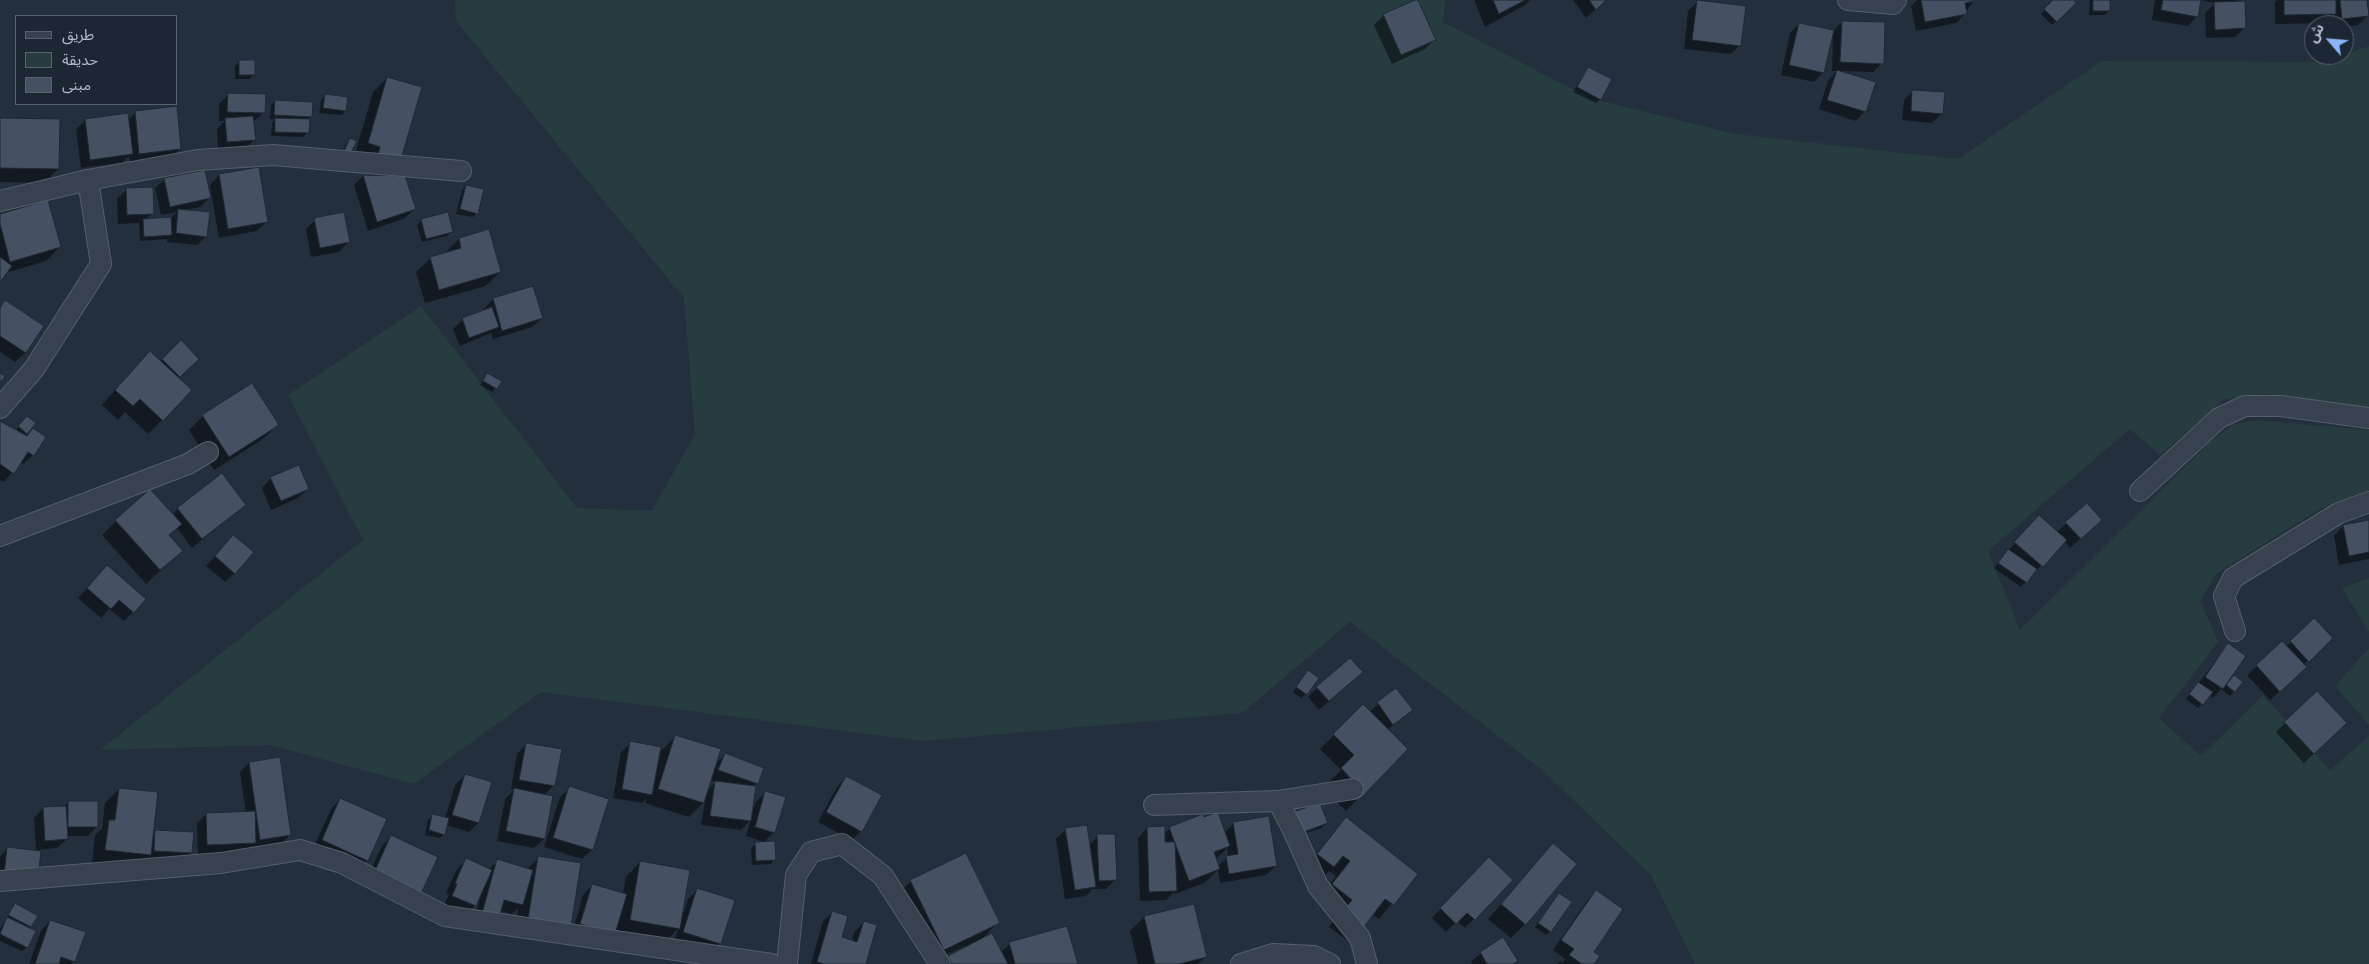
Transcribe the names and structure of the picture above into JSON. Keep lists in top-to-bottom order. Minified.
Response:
{"legend":["طريق","حديقة","مبنى"],"north":"top left"}
